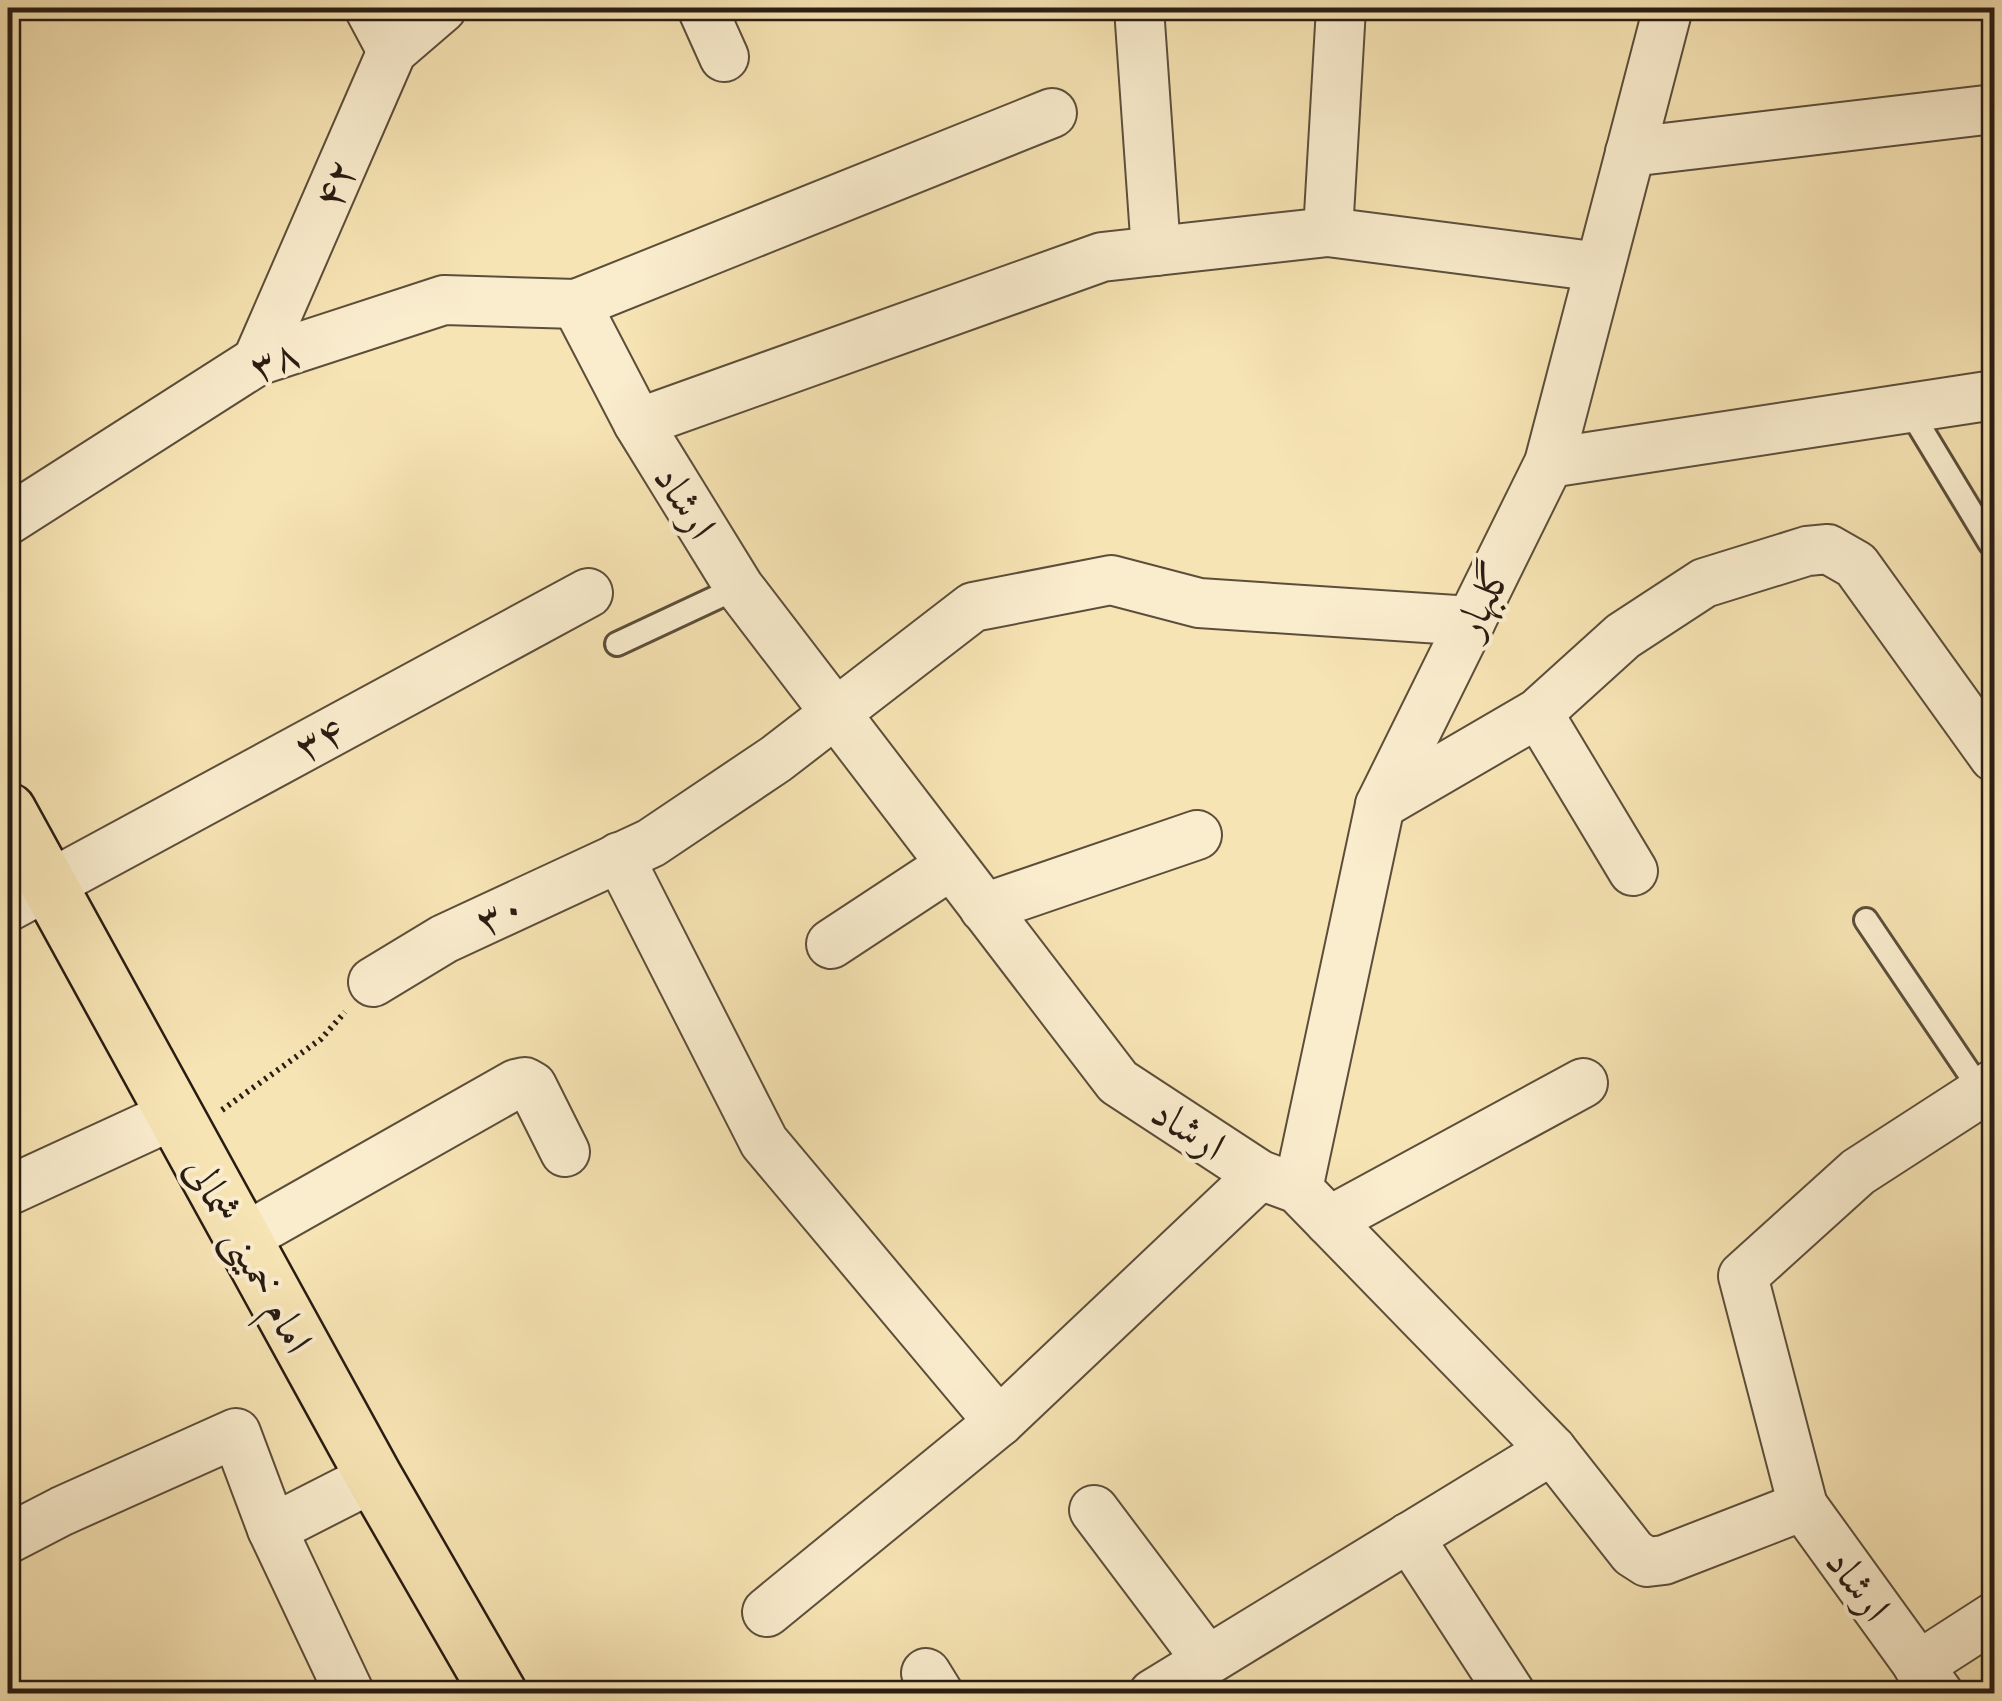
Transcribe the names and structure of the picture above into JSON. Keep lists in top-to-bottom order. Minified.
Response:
{"streets":{"main road":["امام خمینی شمالی"],"street":["۴۲","۳۸","ارشاد","گلبهار","۳۴","۳۰"]},"crossings":[["۴۲","۳۸"],["۳۸","ارشاد"],["ارشاد","گلبهار"],["ارشاد","۳۰"],["گلبهار","۳۰"],["۳۴","امام خمینی شمالی"]]}
